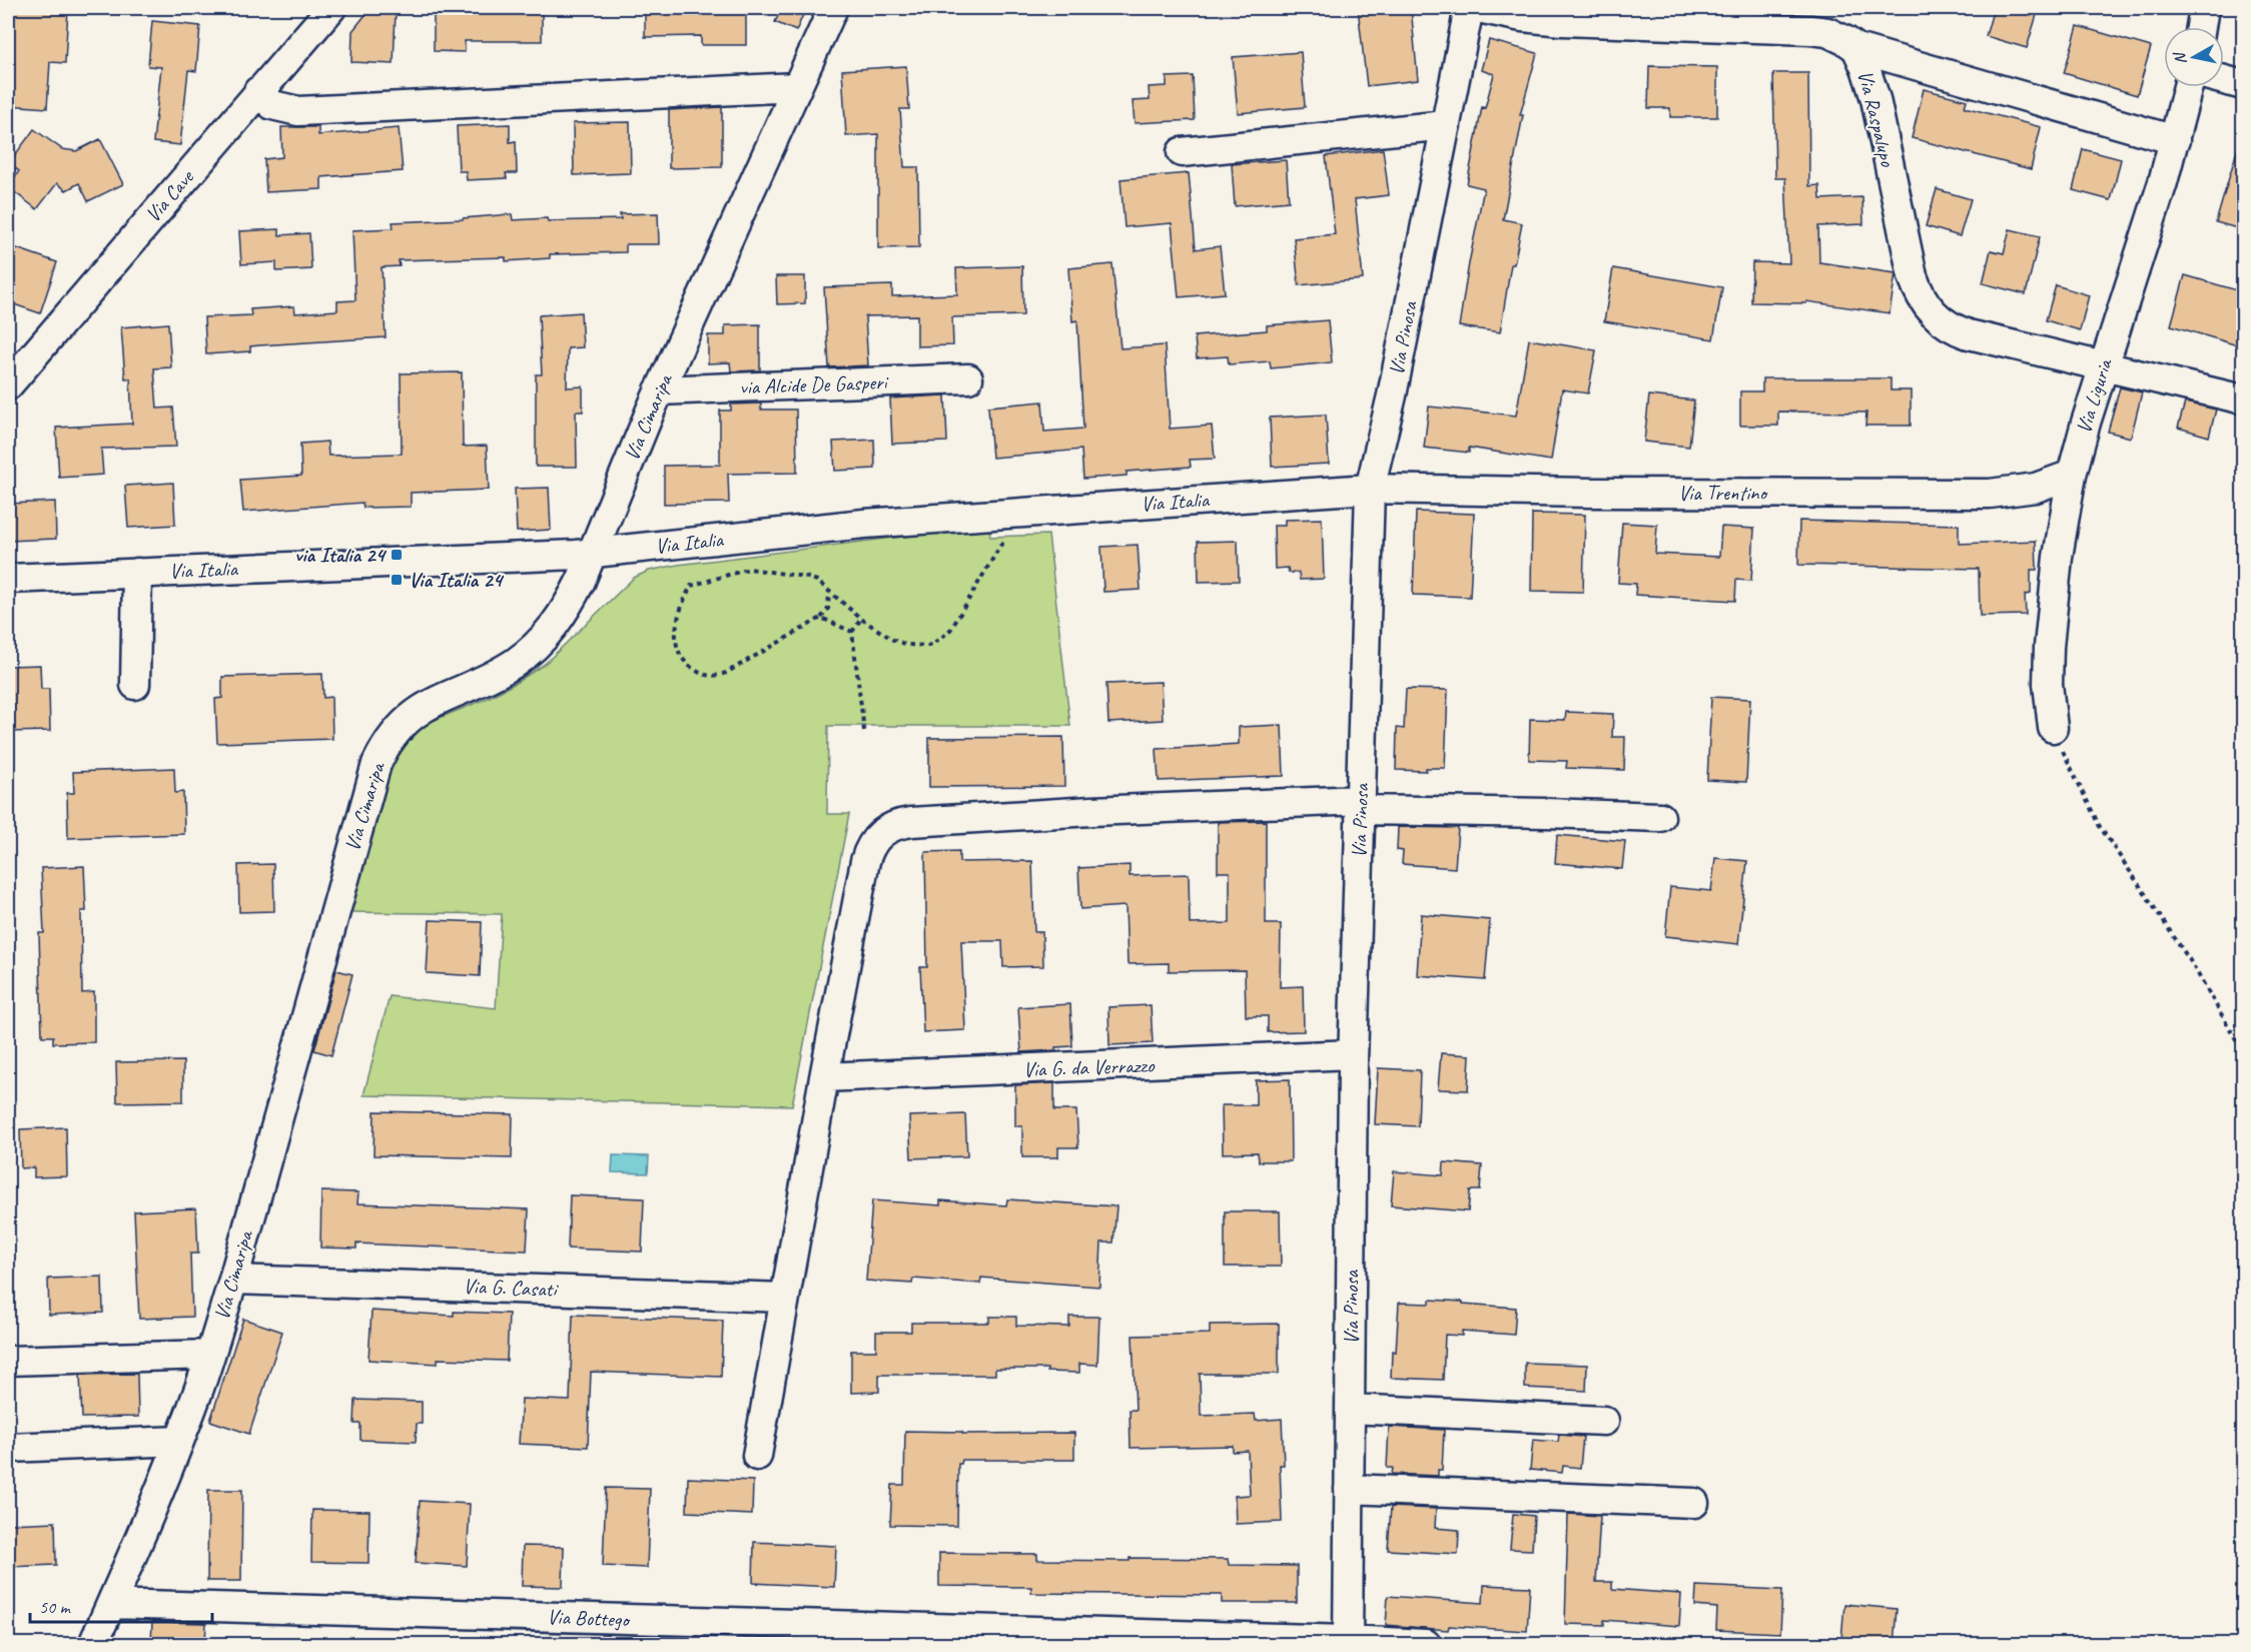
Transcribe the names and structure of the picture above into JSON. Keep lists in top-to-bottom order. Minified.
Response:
{"streets":{"street":["Via Raspalupo","Via Cave","Via Pinosa","via Alcide De Gasperi","Via Liguria","Via Cimaripa","Via Trentino","Via Italia","Via G. da Verrazzo","Via G. Casati","Via Bottego"]},"crossings":[["Via Raspalupo","Via Liguria"],["Via Pinosa","Via Trentino"],["Via Pinosa","Via Italia"],["Via Pinosa","Via G. da Verrazzo"],["Via Pinosa","Via Bottego"],["via Alcide De Gasperi","Via Cimaripa"],["Via Liguria","Via Trentino"],["Via Cimaripa","Via Italia"],["Via Cimaripa","Via G. Casati"],["Via Cimaripa","Via Bottego"],["Via Trentino","Via Italia"]],"places":{"transit":["via Italia 24","Via Italia 24"]},"scale_bar":"50 m","north":"left"}
